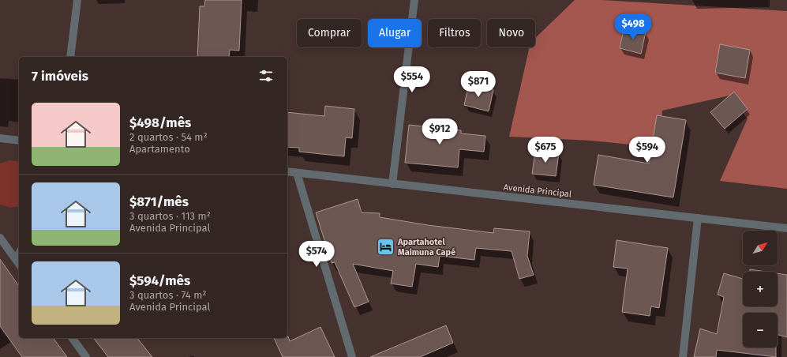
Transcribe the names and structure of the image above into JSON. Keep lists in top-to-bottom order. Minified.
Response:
{"streets":{"street":["Avenida Principal"]},"places":{"hotel":["Apartahotel Maimuna Capé"]},"north":"top right","page":{"price":["$498","$554","$871","$912","$675","$594","$574"],"chip":["Comprar","Alugar","Filtros","Novo"],"heading":"7 imóveis","list":[{"name":"$498/mês","note":"2 quartos · 54 m² · Apartamento"},{"name":"$871/mês","note":"3 quartos · 113 m² · Avenida Principal"},{"name":"$594/mês","note":"3 quartos · 74 m² · Avenida Principal"}],"map_buttons":["+","−"]}}
